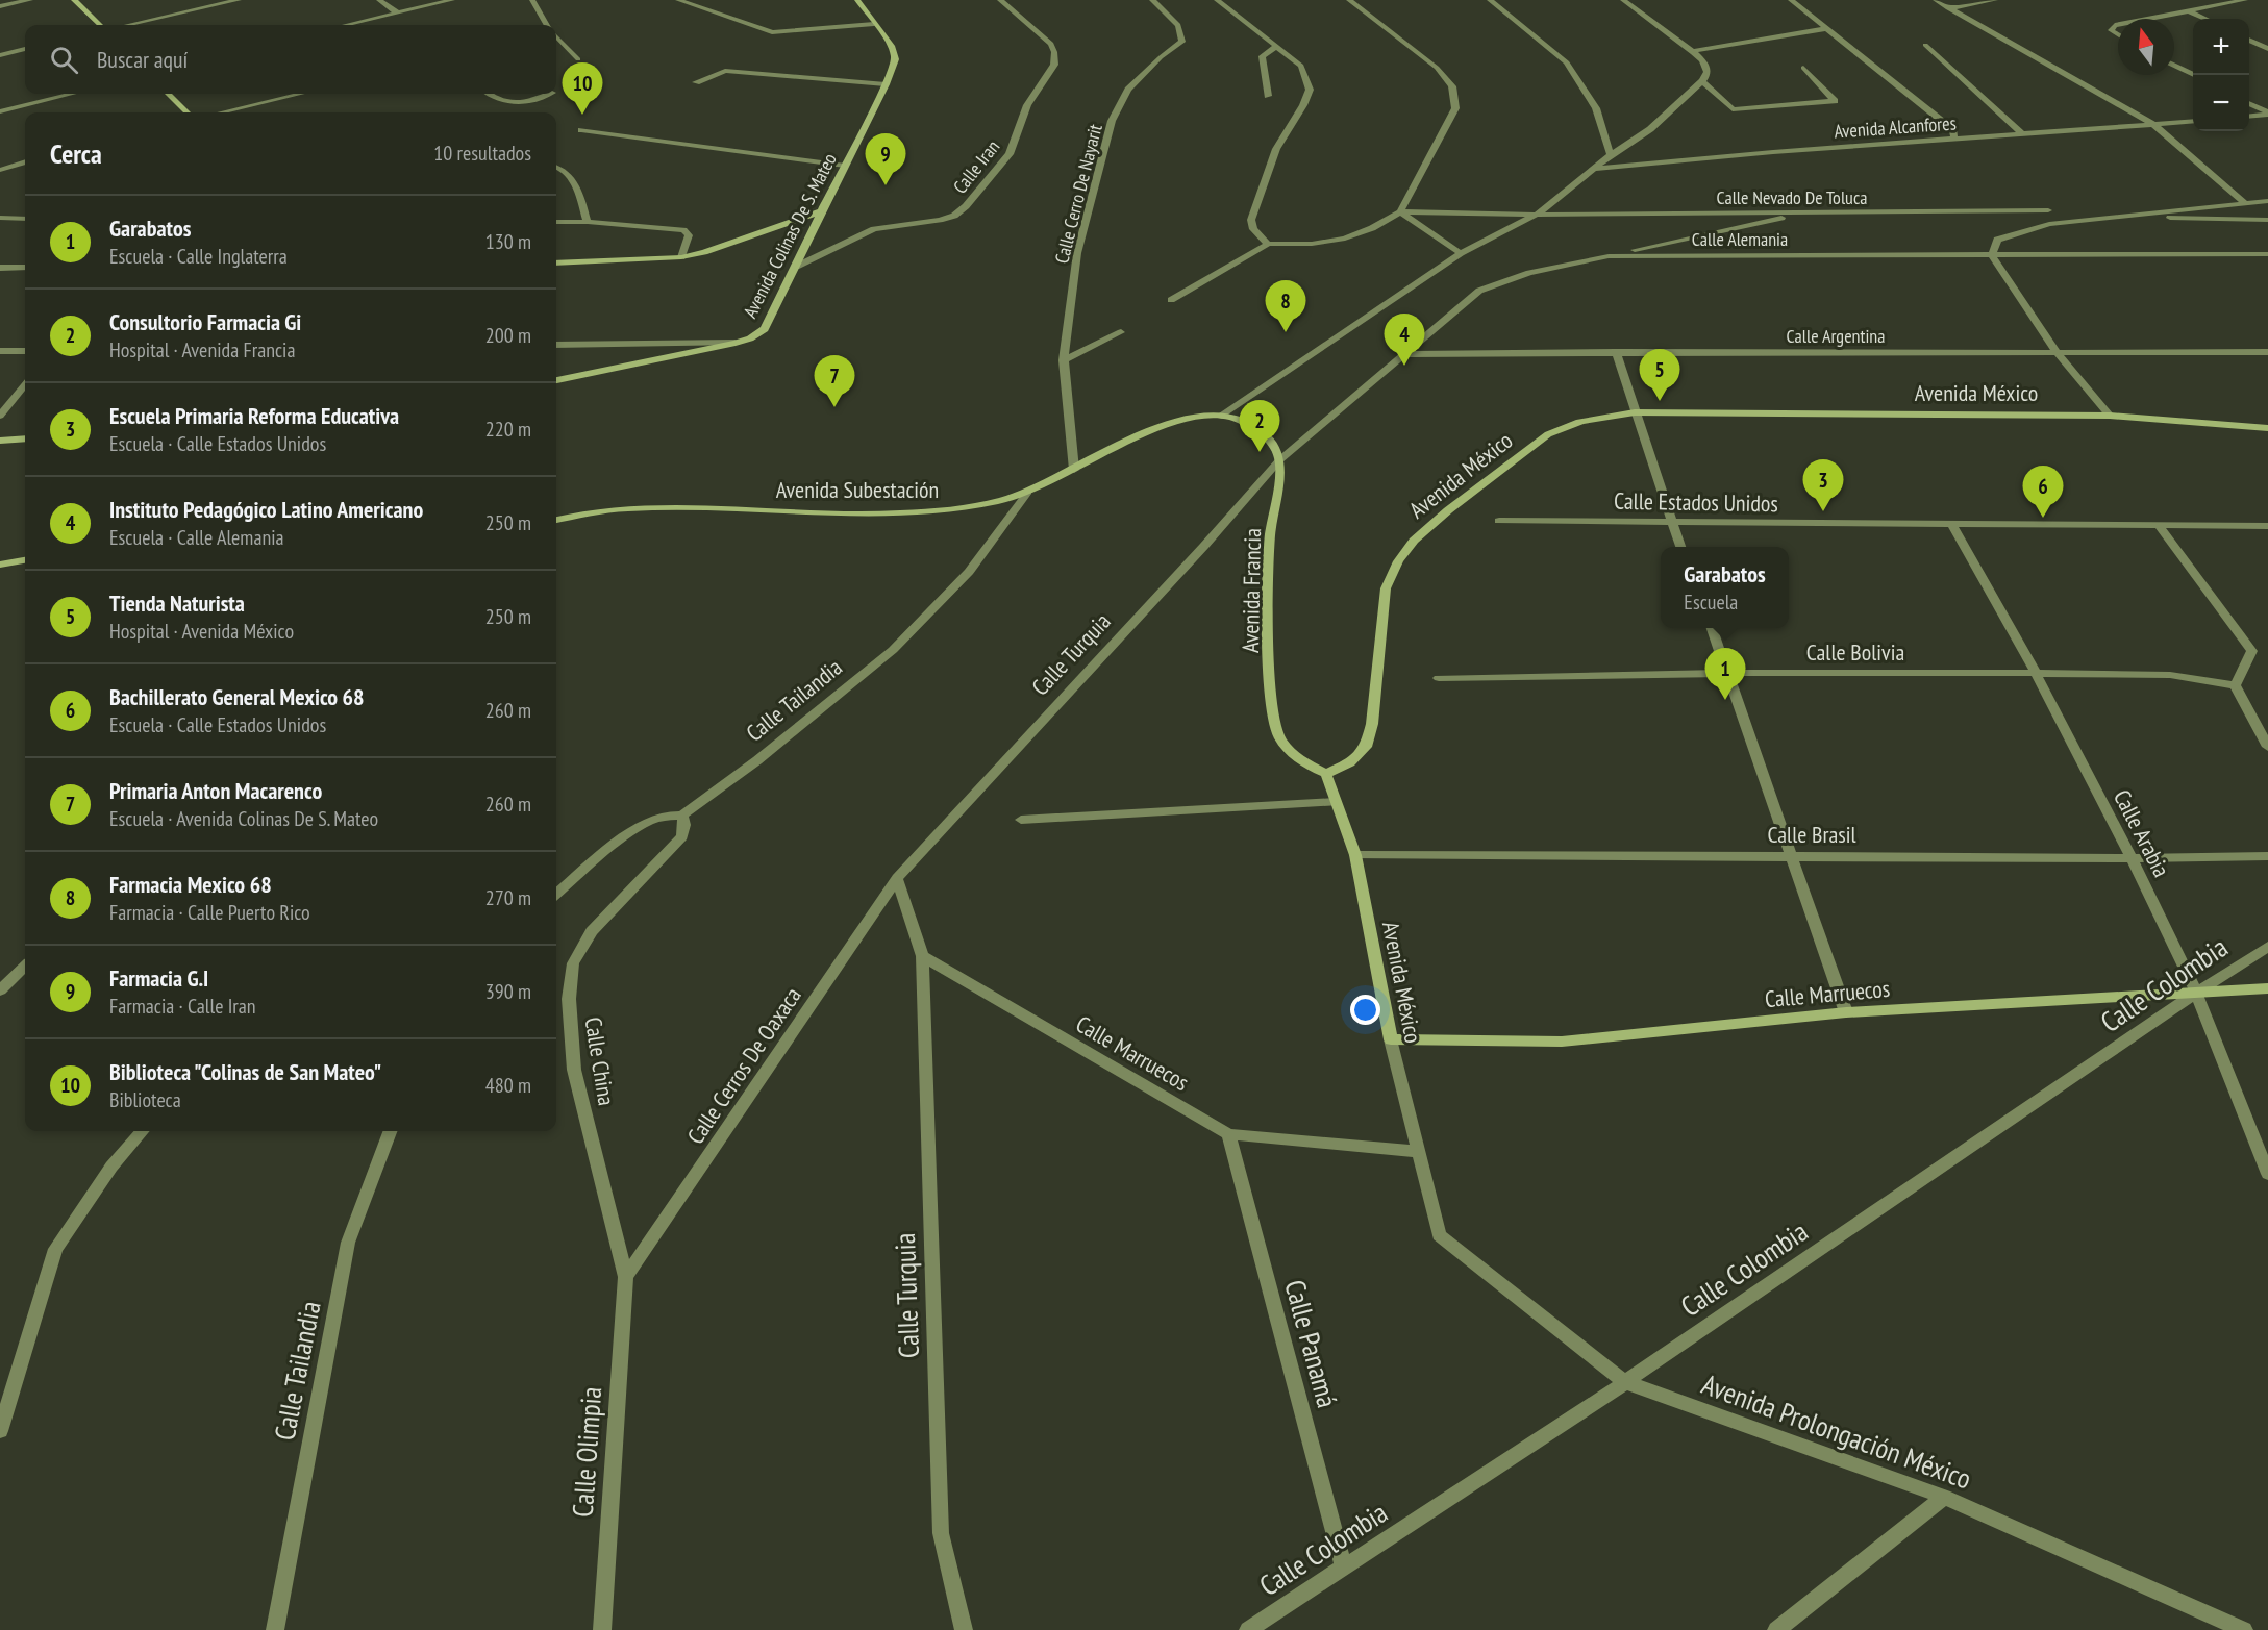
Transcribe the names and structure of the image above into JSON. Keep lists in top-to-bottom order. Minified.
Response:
{"streets":{"street":["Avenida Alcanfores","Calle Iran","Calle Cerro De Nayarit","Calle Nevado De Toluca","Avenida Colinas De S. Mateo","Calle Alemania","Calle Argentina","Avenida México","Avenida Subestación","Calle Estados Unidos","Avenida Francia","Calle Bolivia","Calle Turquia","Calle Tailandia","Calle Arabia","Calle Brasil","Calle Colombia","Calle Marruecos","Calle China","Calle Cerros De Oaxaca","Calle Panamá","Avenida Prolongación México","Calle Olimpia"]},"crossings":[["Calle Iran","Avenida Colinas De S. Mateo"],["Calle Alemania","Calle Argentina"],["Calle Alemania","Avenida Francia"],["Calle Alemania","Calle Turquia"],["Avenida México","Avenida Francia"],["Avenida México","Calle Brasil"],["Avenida México","Calle Marruecos"],["Avenida México","Avenida Prolongación México"],["Avenida Subestación","Calle Tailandia"],["Calle Estados Unidos","Calle Arabia"],["Avenida Francia","Calle Turquia"],["Calle Bolivia","Calle Arabia"],["Calle Turquia","Calle Marruecos"],["Calle Turquia","Calle Cerros De Oaxaca"],["Calle Tailandia","Calle China"],["Calle Arabia","Calle Brasil"],["Calle Arabia","Calle Colombia"],["Calle Arabia","Calle Marruecos"],["Calle Colombia","Calle Marruecos"],["Calle Colombia","Calle Panamá"],["Calle Colombia","Avenida Prolongación México"],["Calle Marruecos","Calle Panamá"],["Calle China","Calle Cerros De Oaxaca"],["Calle China","Calle Olimpia"],["Calle Cerros De Oaxaca","Calle Olimpia"]],"north":"top","page":{"map_buttons":["+","−"],"search":"Buscar aquí","pins":["10","9","8","4","5","7","2","3","6","1"],"heading":["Cerca","10 resultados"],"list":[{"mark":"1","name":"Garabatos","note":"Escuela · Calle Inglaterra","value":"130 m"},{"mark":"2","name":"Consultorio Farmacia Gi","note":"Hospital · Avenida Francia","value":"200 m"},{"mark":"3","name":"Escuela Primaria Reforma Educativa","note":"Escuela · Calle Estados Unidos","value":"220 m"},{"mark":"4","name":"Instituto Pedagógico Latino Americano","note":"Escuela · Calle Alemania","value":"250 m"},{"mark":"5","name":"Tienda Naturista","note":"Hospital · Avenida México","value":"250 m"},{"mark":"6","name":"Bachillerato General Mexico 68","note":"Escuela · Calle Estados Unidos","value":"260 m"},{"mark":"7","name":"Primaria Anton Macarenco","note":"Escuela · Avenida Colinas De S. Mateo","value":"260 m"},{"mark":"8","name":"Farmacia Mexico 68","note":"Farmacia · Calle Puerto Rico","value":"270 m"},{"mark":"9","name":"Farmacia G.I","note":"Farmacia · Calle Iran","value":"390 m"},{"mark":"10","name":"Biblioteca \"Colinas de San Mateo\"","note":"Biblioteca","value":"480 m"}],"popup":["Garabatos","Escuela"]}}
